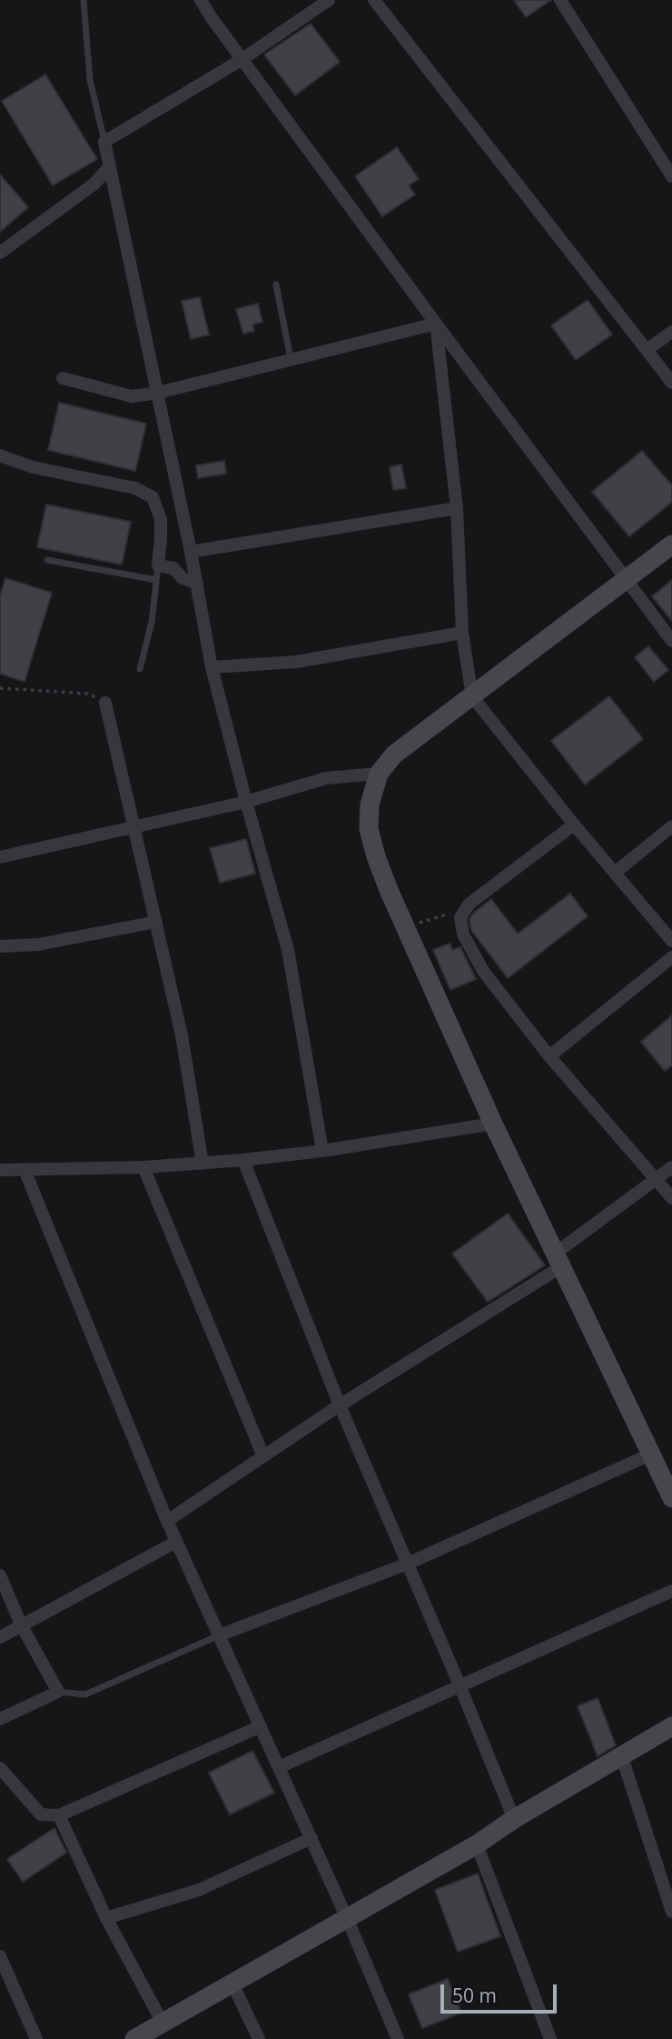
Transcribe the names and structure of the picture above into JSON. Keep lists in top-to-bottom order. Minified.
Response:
{"scale_bar":"50 m"}
